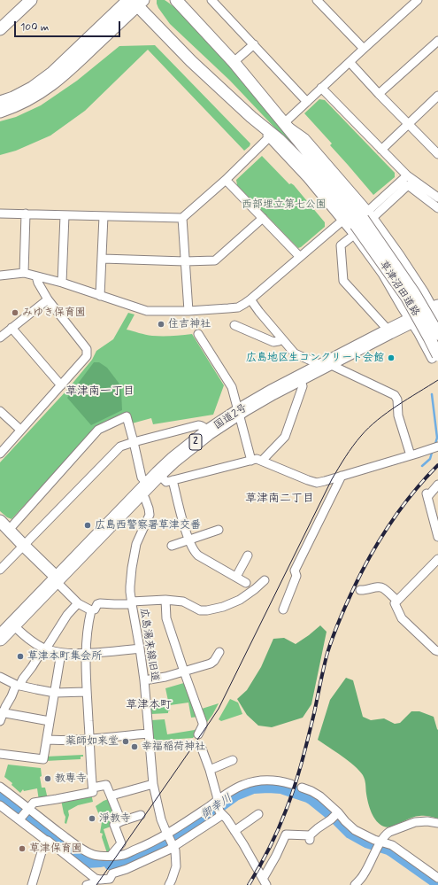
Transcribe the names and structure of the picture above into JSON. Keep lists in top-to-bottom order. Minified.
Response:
{"streets":{"highway":["国道2号","2"],"street":["草津沼田道路","広島湯来線旧道"]},"crossings":[["国道2号","広島湯来線旧道"]],"districts":["草津南一丁目","草津南二丁目","草津本町"],"water":["御幸川"],"parks":["西部埋立第七公園"],"places":["みゆき保育園","住吉神社","広島地区生コンクリート会館","広島西警察署草津交番","草津本町集会所","薬師如来堂","幸福稲荷神社","教専寺","淨教寺","草津保育園"],"scale_bar":"100 m"}
